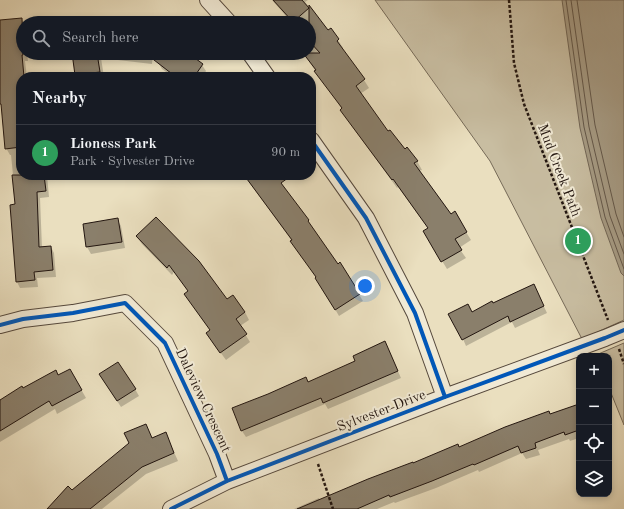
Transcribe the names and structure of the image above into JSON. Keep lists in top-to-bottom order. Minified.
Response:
{"streets":{"street":["Daleview Crescent","Sylvester Drive"],"path":["Mud Creek Path"]},"crossings":[["Mud Creek Path","Sylvester Drive"],["Daleview Crescent","Sylvester Drive"]],"page":{"search":"Search here","heading":"Nearby","list":[{"mark":"1","name":"Lioness Park","note":"Park · Sylvester Drive","value":"90 m"}],"pins":"1","map_buttons":["+","−"]}}
